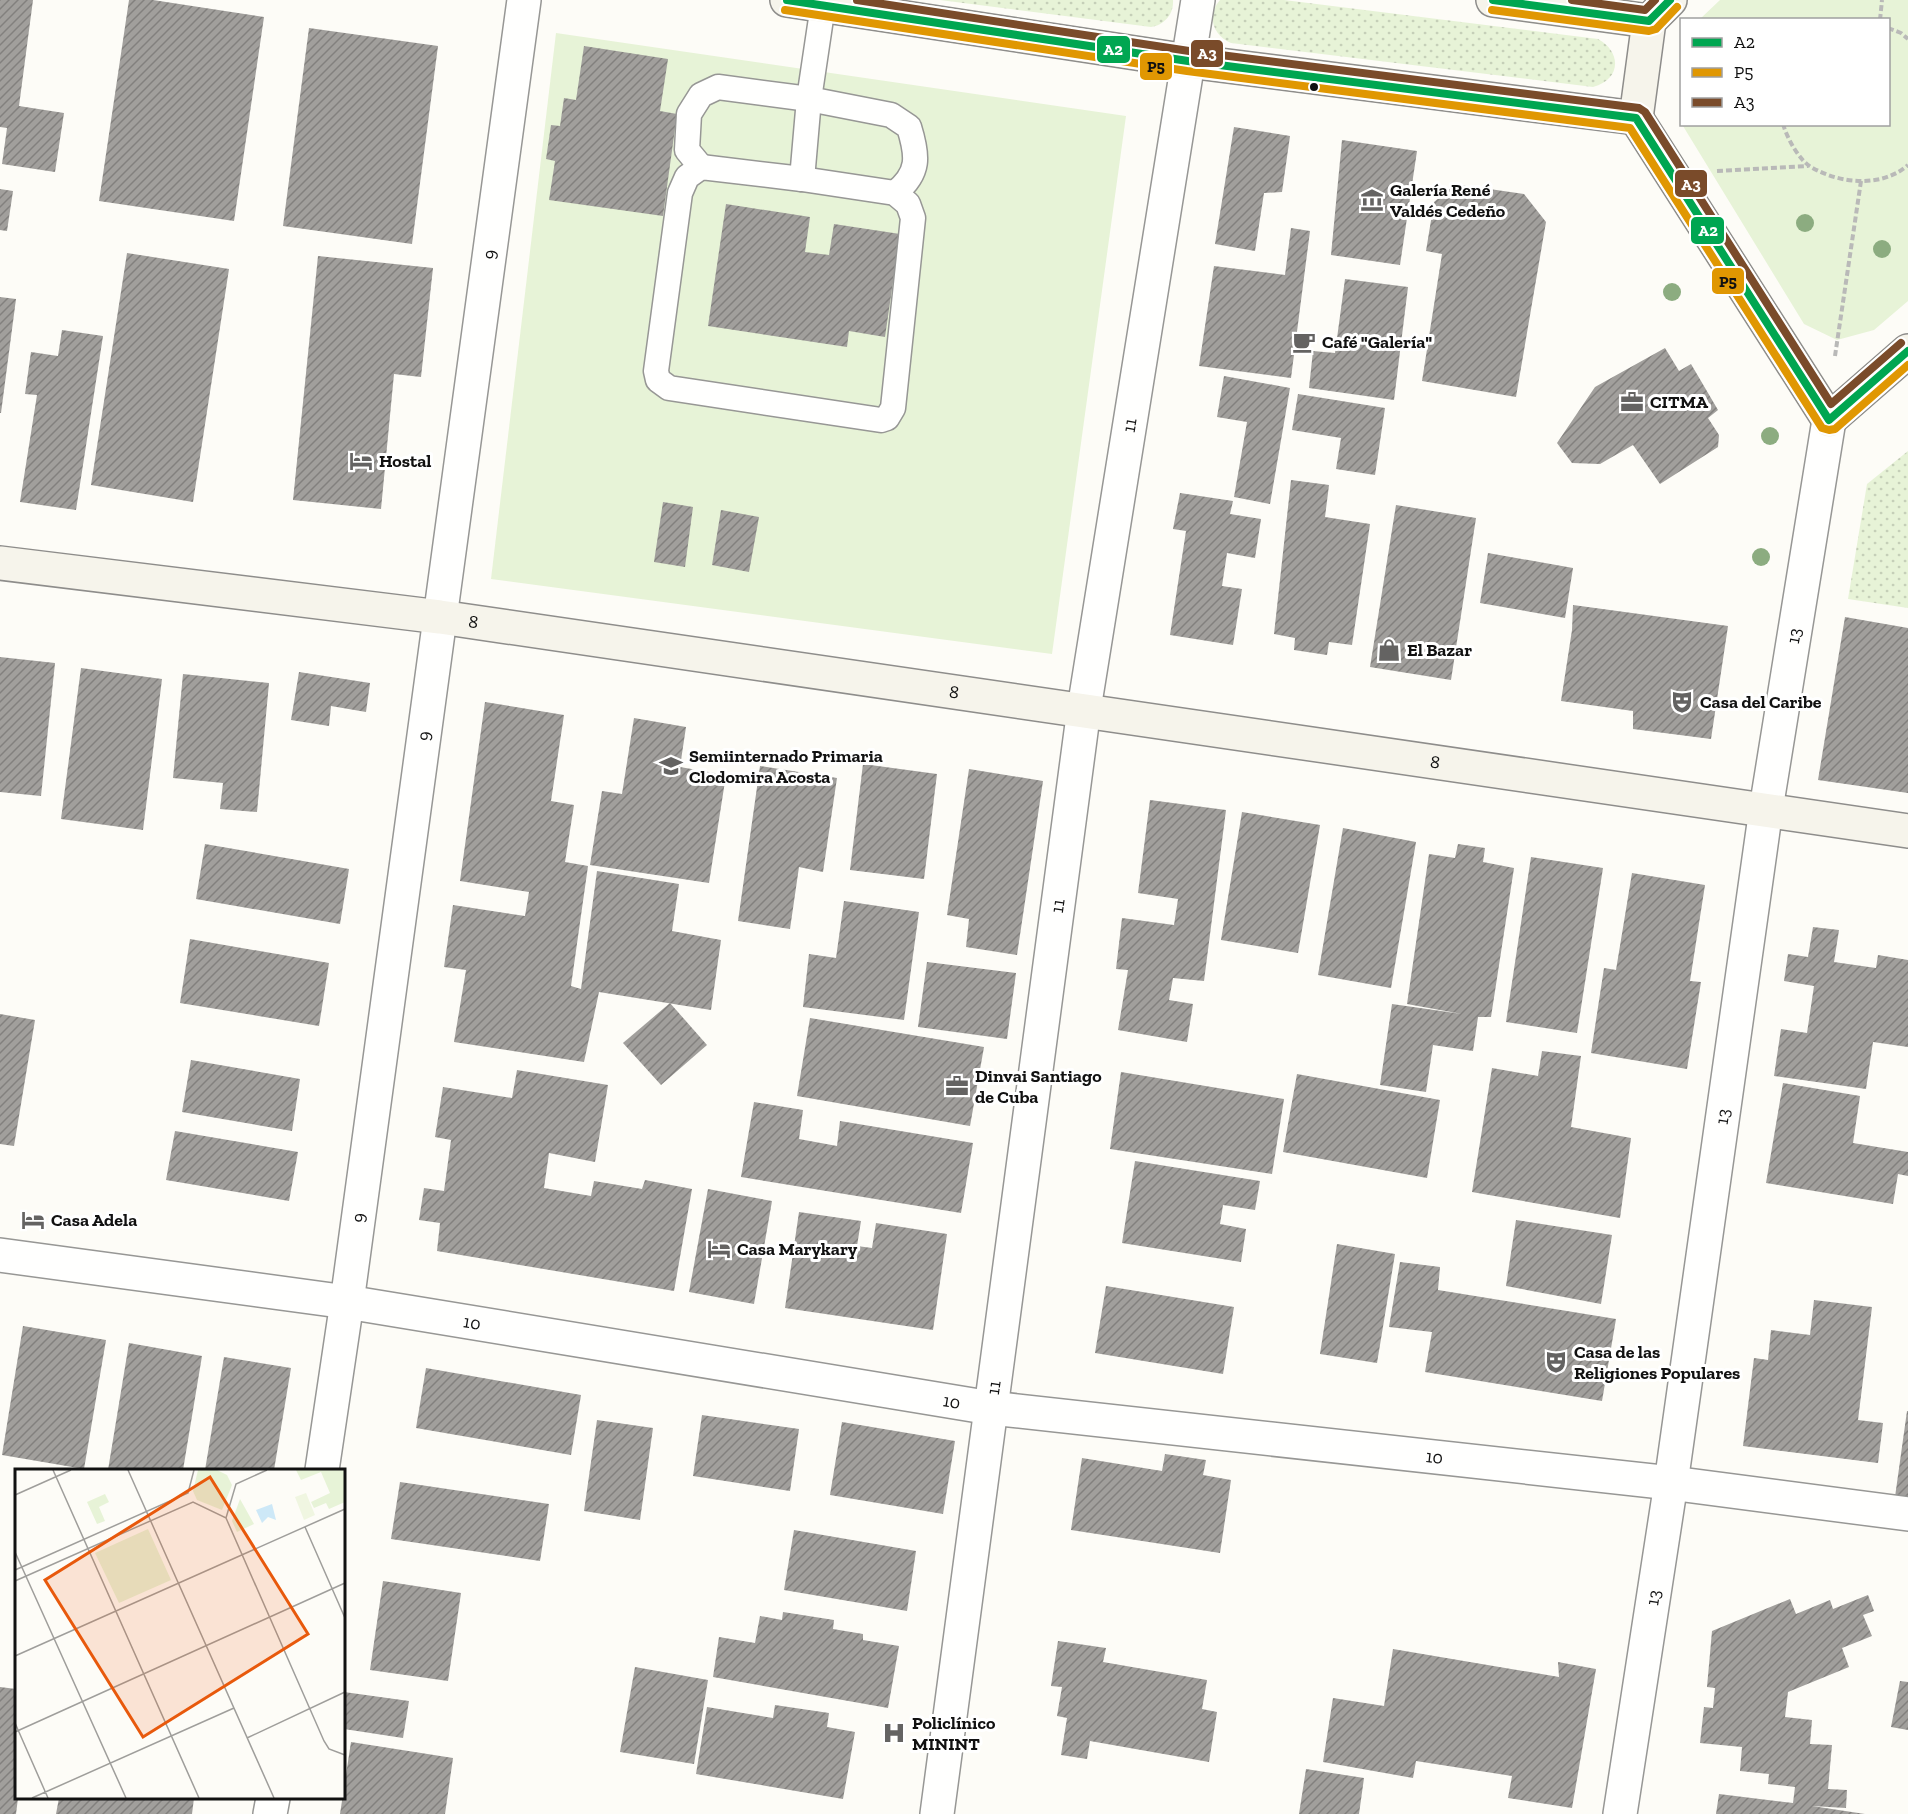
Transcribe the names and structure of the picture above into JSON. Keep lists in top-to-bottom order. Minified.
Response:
{"streets":{"street":["9","11","8","13","10"]},"crossings":[["9","8"],["9","10"],["11","8"],["11","10"],["8","13"],["13","10"]],"places":{"museum":["Galería René Valdés Cedeño"],"cafe":["Café \"Galería\""],"office":["CITMA","Dinvai Santiago de Cuba"],"hotel":["Hostal","Casa Adela","Casa Marykary"],"shop":["El Bazar"],"theatre":["Casa del Caribe","Casa de las Religiones Populares"],"school or university":["Semiinternado Primaria Clodomira Acosta"],"hospital":["Policlínico MININT"]},"lines":["transit line A2","transit line A3","transit line P5"],"legend":["A2","P5","A3"]}
